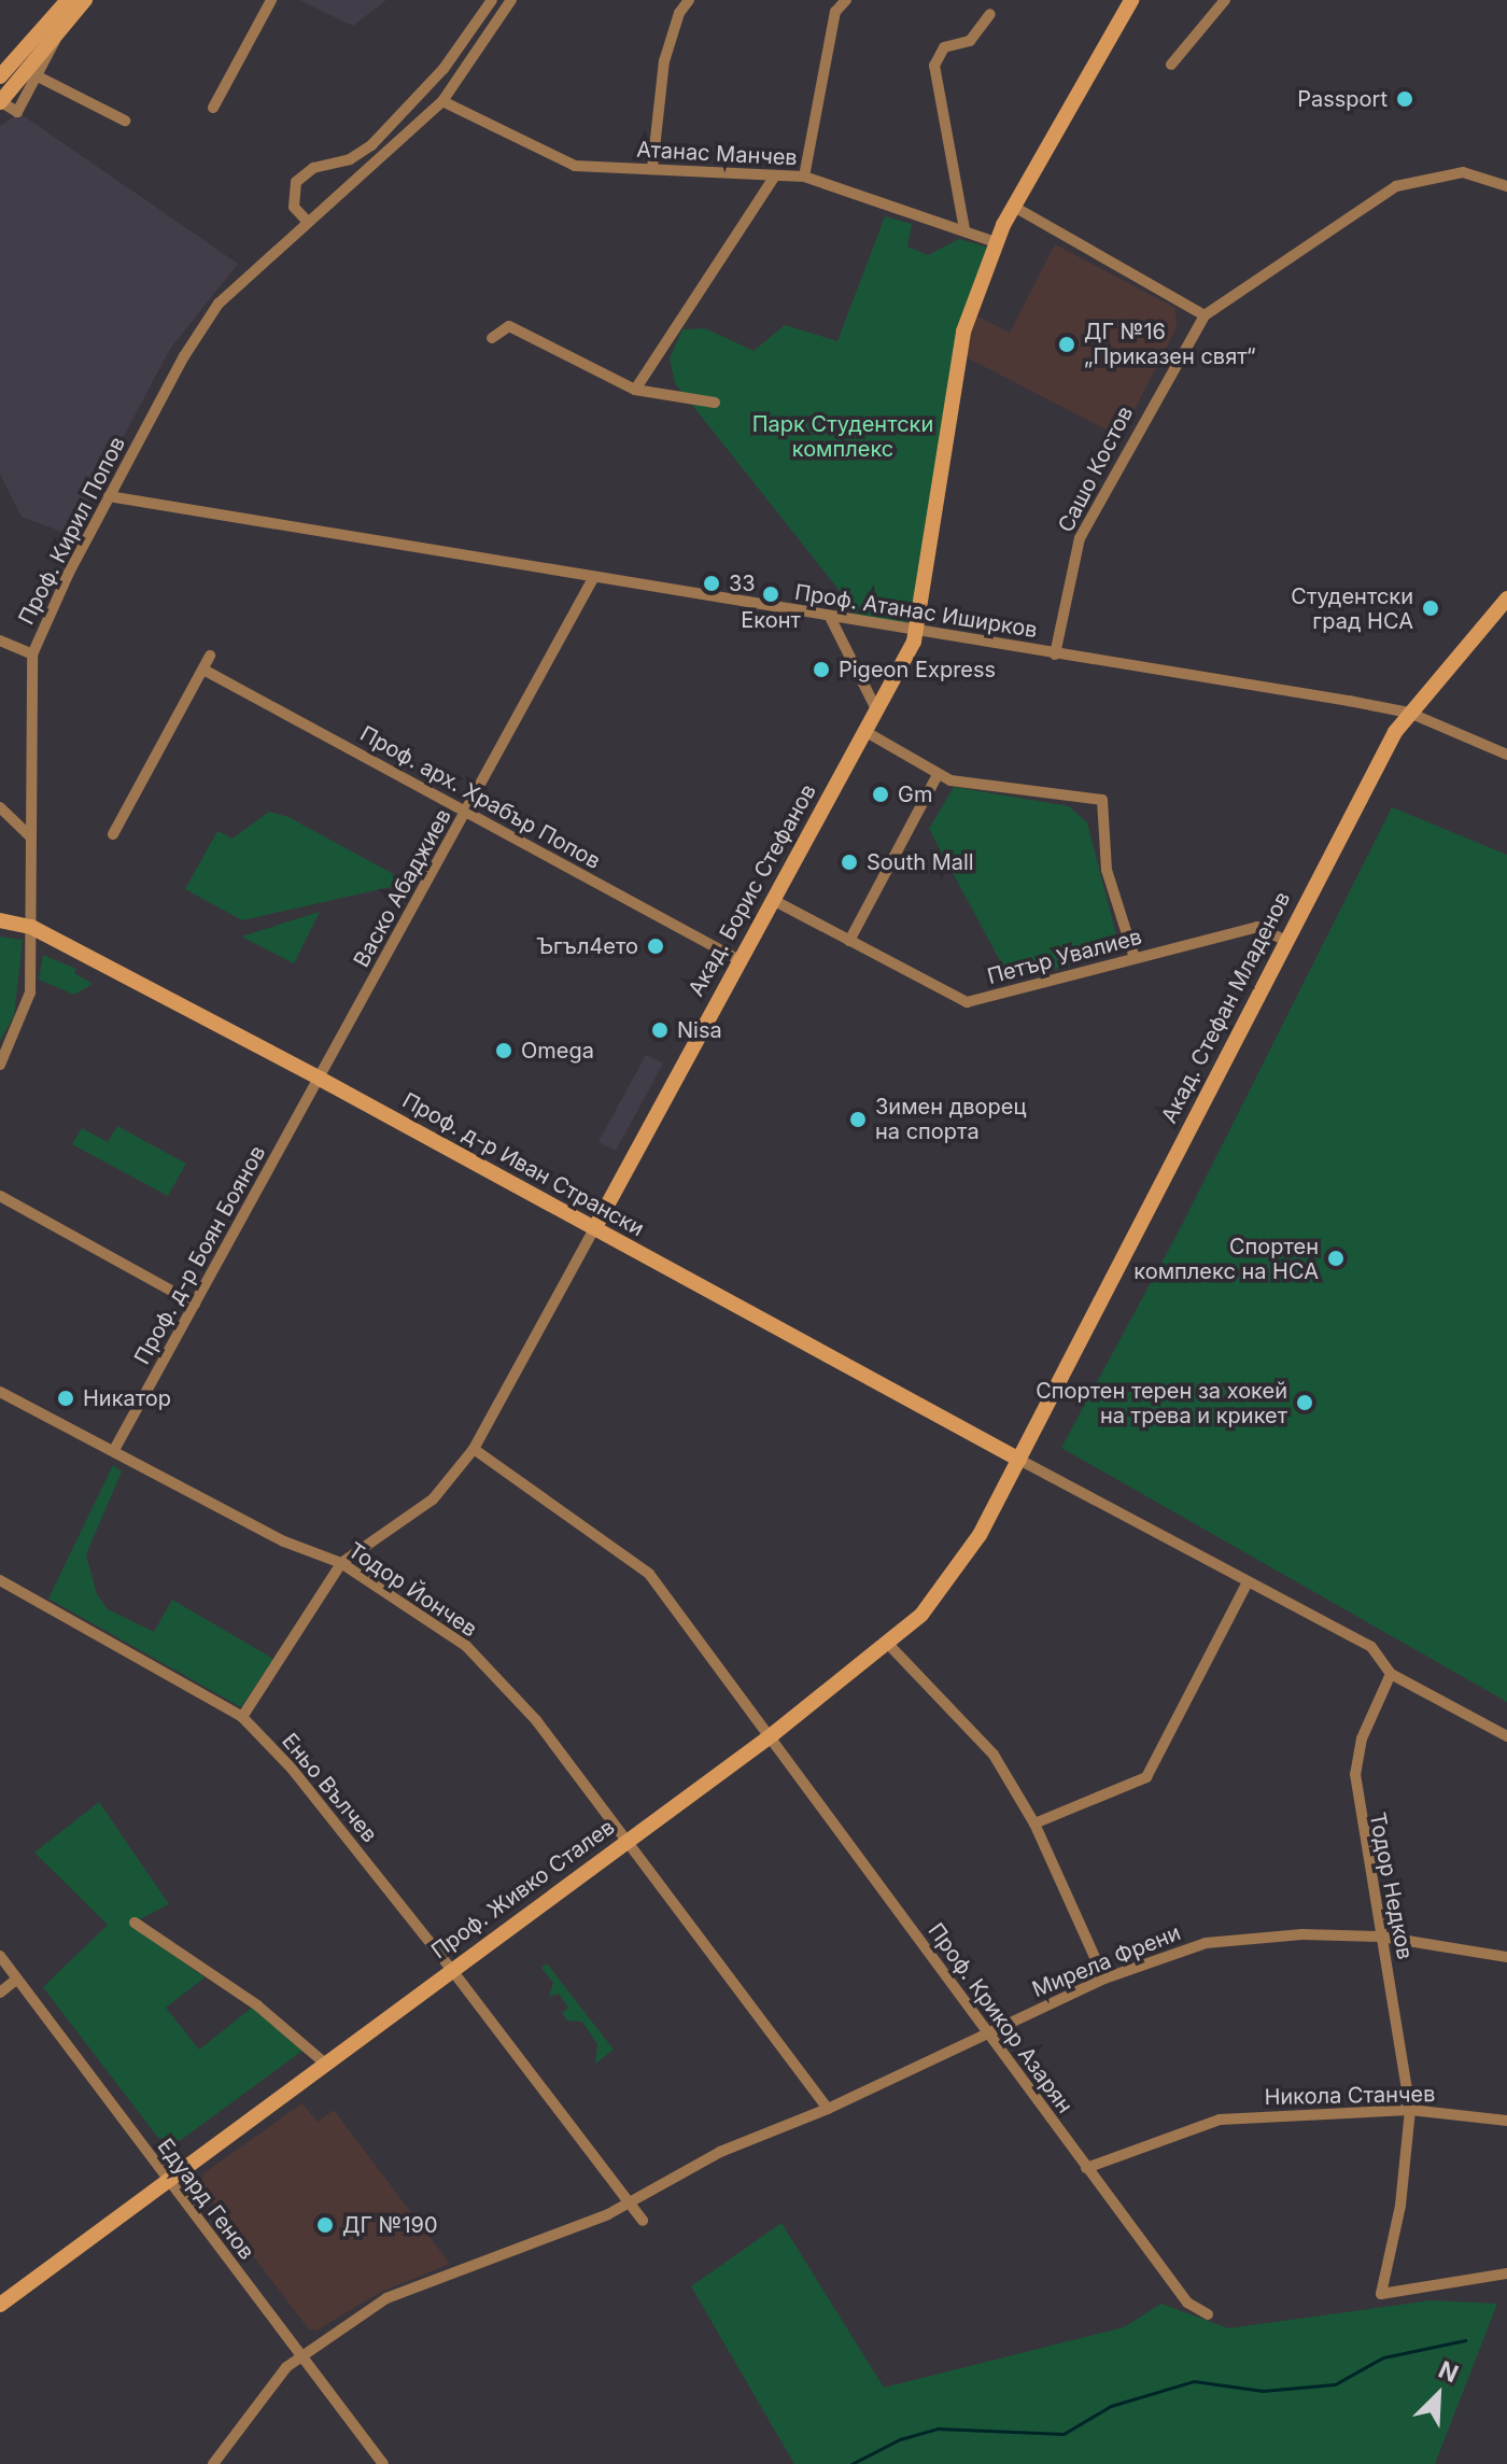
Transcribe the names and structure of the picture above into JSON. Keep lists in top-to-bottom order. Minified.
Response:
{"streets":{"street":["Атанас Манчев","Сашо Костов","Проф. Кирил Попов","Проф. Атанас Иширков","Проф. арх. Храбър Попов","Васко Абаджиев","Акад. Борис Стефанов","Петър Увалиев","Акад. Стефан Младенов","Проф. д-р Иван Странски","Проф. д-р Боян Боянов","Тодор Йончев","Еньо Вълчев","Тодор Недков","Проф. Живко Сталев","Мирела Френи","Проф. Крикор Азарян","Никола Станчев","Едуард Генов"]},"crossings":[["Атанас Манчев","Проф. Кирил Попов"],["Атанас Манчев","Акад. Борис Стефанов"],["Сашо Костов","Проф. Атанас Иширков"],["Проф. Кирил Попов","Проф. Атанас Иширков"],["Проф. Кирил Попов","Проф. д-р Иван Странски"],["Проф. Атанас Иширков","Васко Абаджиев"],["Проф. Атанас Иширков","Акад. Борис Стефанов"],["Проф. Атанас Иширков","Акад. Стефан Младенов"],["Проф. арх. Храбър Попов","Васко Абаджиев"],["Проф. арх. Храбър Попов","Акад. Борис Стефанов"],["Васко Абаджиев","Проф. д-р Иван Странски"],["Васко Абаджиев","Проф. д-р Боян Боянов"],["Акад. Борис Стефанов","Петър Увалиев"],["Акад. Борис Стефанов","Проф. д-р Иван Странски"],["Акад. Борис Стефанов","Тодор Йончев"],["Акад. Борис Стефанов","Еньо Вълчев"],["Акад. Борис Стефанов","Проф. Крикор Азарян"],["Петър Увалиев","Акад. Стефан Младенов"],["Акад. Стефан Младенов","Проф. д-р Иван Странски"],["Акад. Стефан Младенов","Проф. Живко Сталев"],["Проф. д-р Иван Странски","Проф. д-р Боян Боянов"],["Проф. д-р Иван Странски","Проф. Живко Сталев"],["Проф. д-р Боян Боянов","Тодор Йончев"],["Тодор Йончев","Проф. Живко Сталев"],["Тодор Йончев","Мирела Френи"],["Еньо Вълчев","Проф. Живко Сталев"],["Еньо Вълчев","Мирела Френи"],["Тодор Недков","Мирела Френи"],["Тодор Недков","Никола Станчев"],["Проф. Живко Сталев","Проф. Крикор Азарян"],["Проф. Живко Сталев","Едуард Генов"],["Мирела Френи","Проф. Крикор Азарян"],["Мирела Френи","Едуард Генов"],["Проф. Крикор Азарян","Никола Станчев"]],"parks":["Парк Студентски комплекс"],"places":["Passport","ДГ №16 „Приказен свят“","33","Еконт","Студентски град НСА","Pigeon Express","Gm","South Mall","Ъгъл4ето","Nisa","Omega","Зимен дворец на спорта","Спортен комплекс на НСА","Никатор","Спортен терен за хокей на трева и крикет","ДГ №190"],"north":"top right"}
